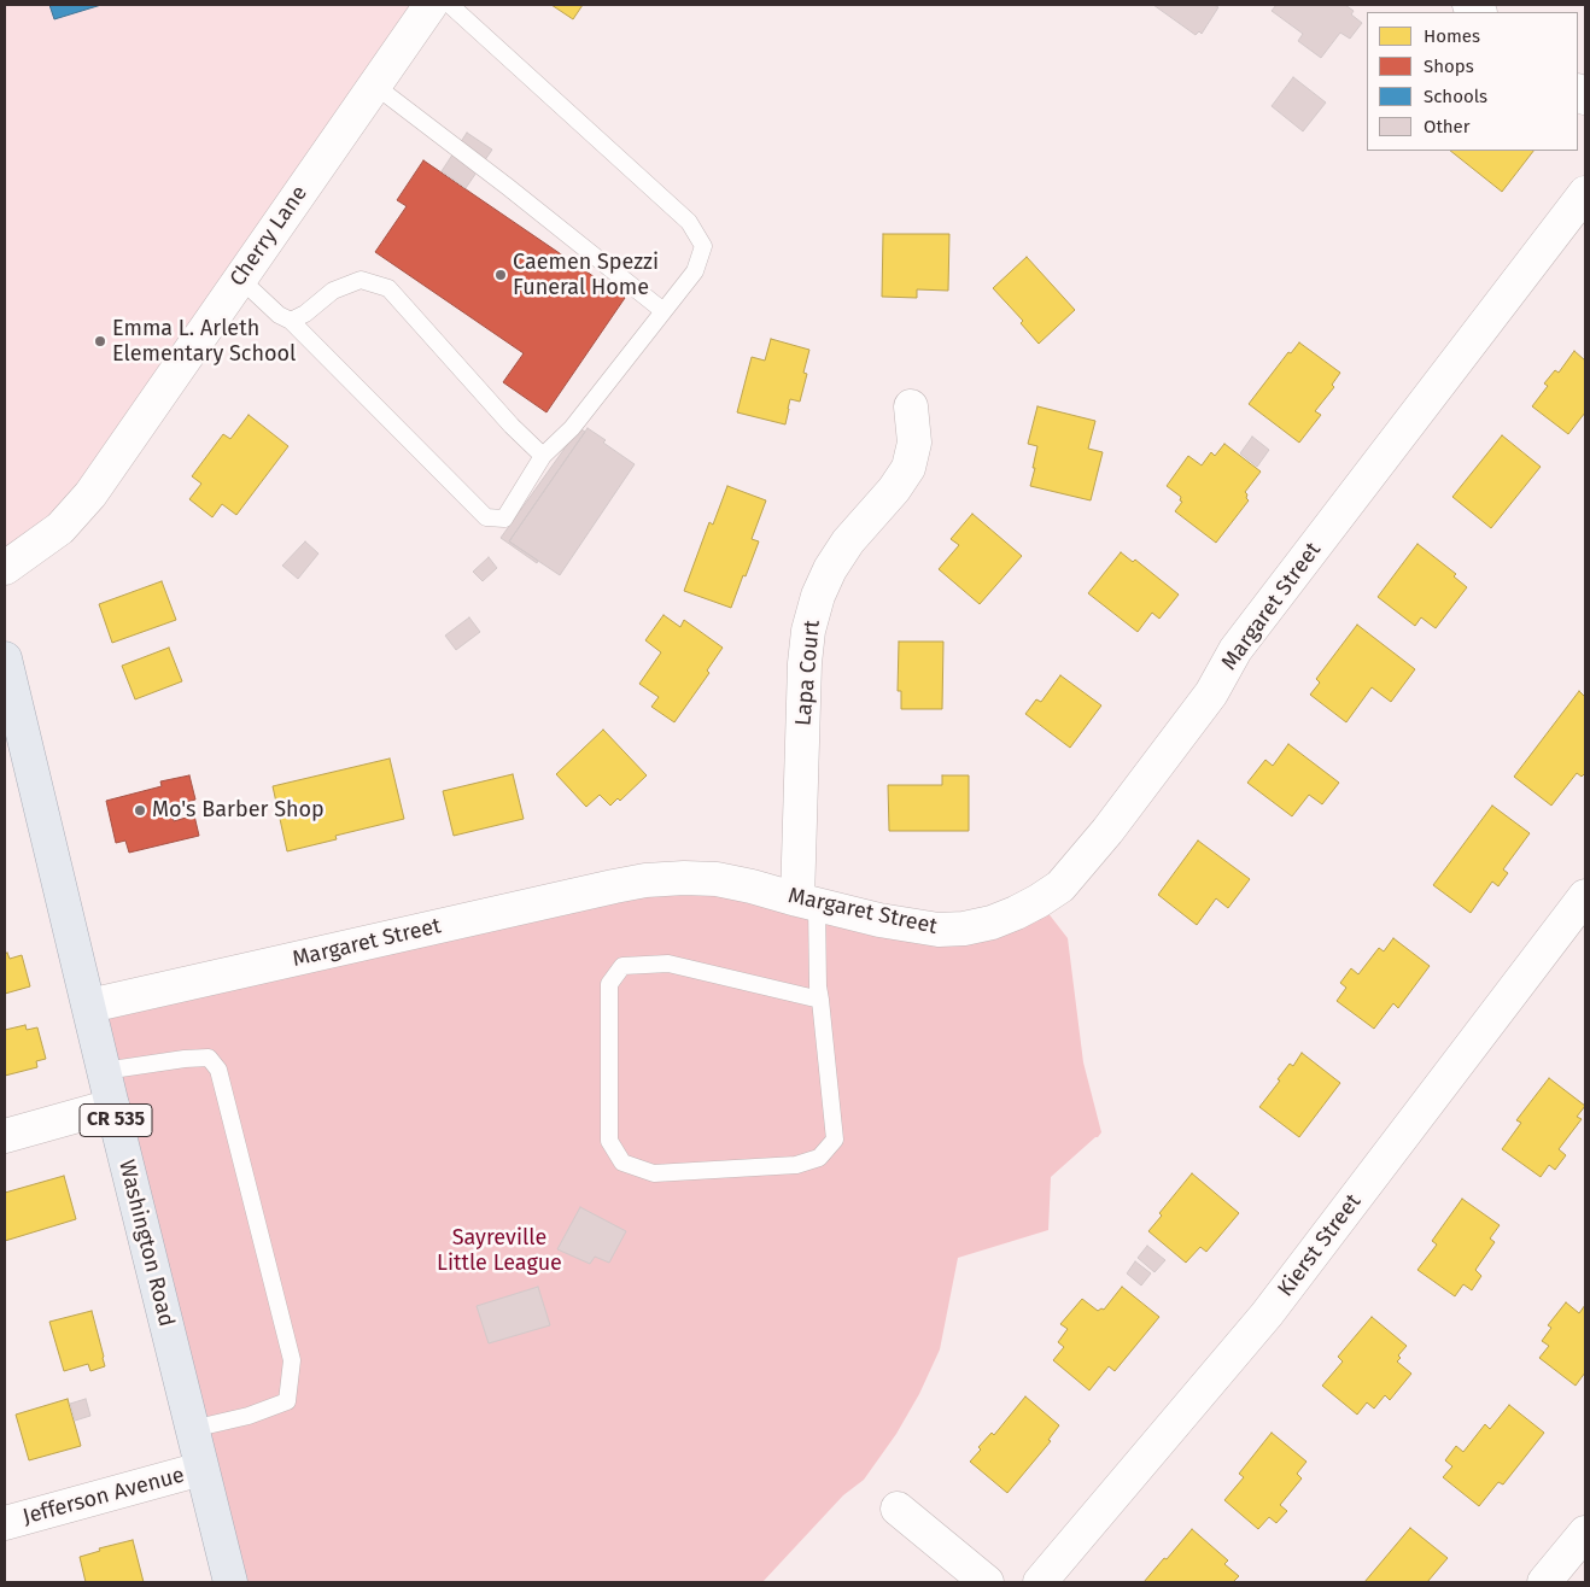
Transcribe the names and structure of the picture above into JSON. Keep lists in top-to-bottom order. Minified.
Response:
{"streets":{"main road":["CR 535","Washington Road"],"street":["Cherry Lane","Margaret Street","Lapa Court","Kierst Street","Jefferson Avenue"]},"crossings":[["Margaret Street","Lapa Court"],["Margaret Street","Washington Road"],["Washington Road","Jefferson Avenue"]],"parks":["Sayreville Little League"],"places":["Caemen Spezzi Funeral Home","Emma L. Arleth Elementary School","Mo's Barber Shop"],"legend":["Homes","Shops","Schools","Other"]}
